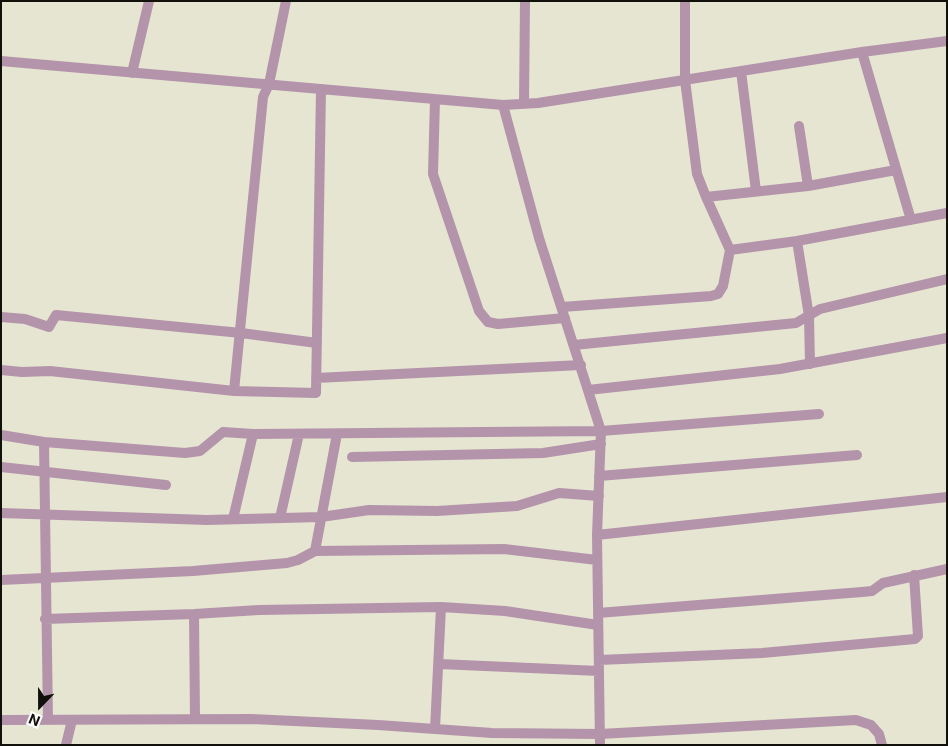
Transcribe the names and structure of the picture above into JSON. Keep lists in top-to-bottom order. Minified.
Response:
{"north":"bottom"}
